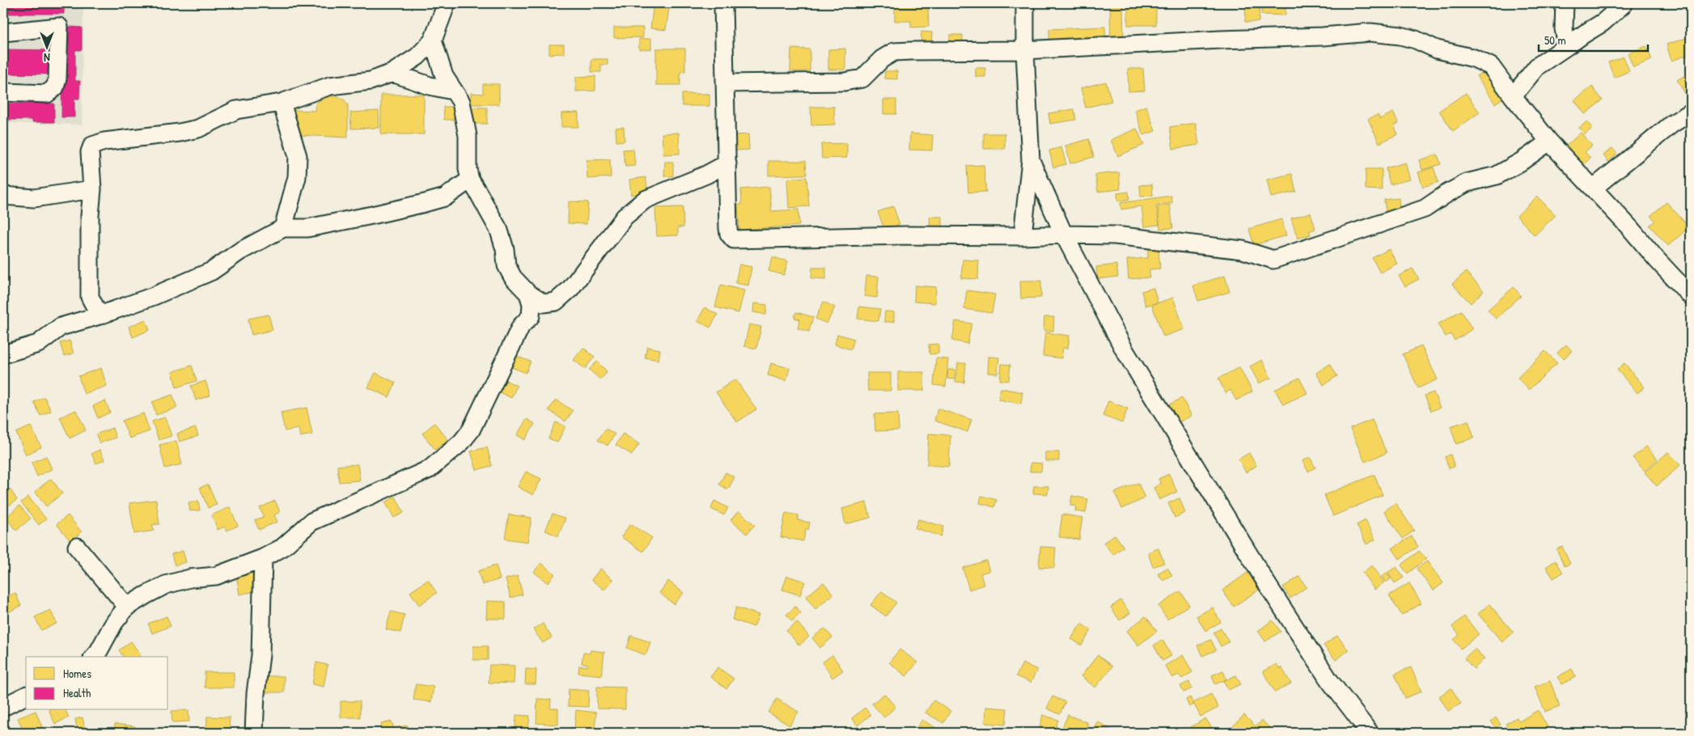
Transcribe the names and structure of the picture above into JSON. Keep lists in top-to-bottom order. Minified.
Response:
{"legend":["Homes","Health"],"scale_bar":"50 m","north":"bottom"}
